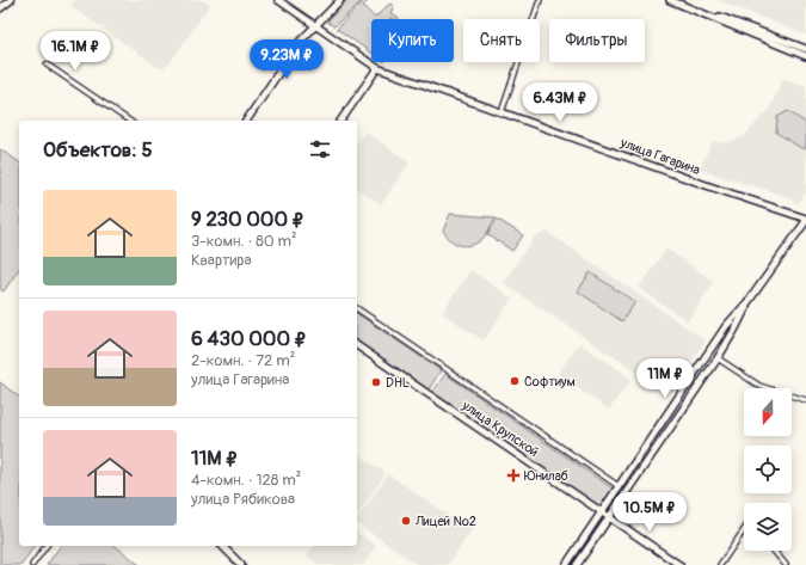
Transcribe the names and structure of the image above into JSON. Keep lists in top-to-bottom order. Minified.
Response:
{"streets":{"street":["улица Гагарина","улица Крупской"]},"places":{"other":["Софтиум","DHL","Лицей №2"],"health":["Юнилаб"]},"north":"bottom","page":{"chip":["Купить","Снять","Фильтры"],"price":["16.1M ₽","9.23M ₽","6.43M ₽","11M ₽","10.5M ₽"],"heading":"Объектов: 5","list":[{"name":"9 230 000 ₽","note":"3-комн. · 80 m² · Квартира"},{"name":"6 430 000 ₽","note":"2-комн. · 72 m² · улица Гагарина"},{"name":"11M ₽","note":"4-комн. · 128 m² · улица Рябикова"}]}}
